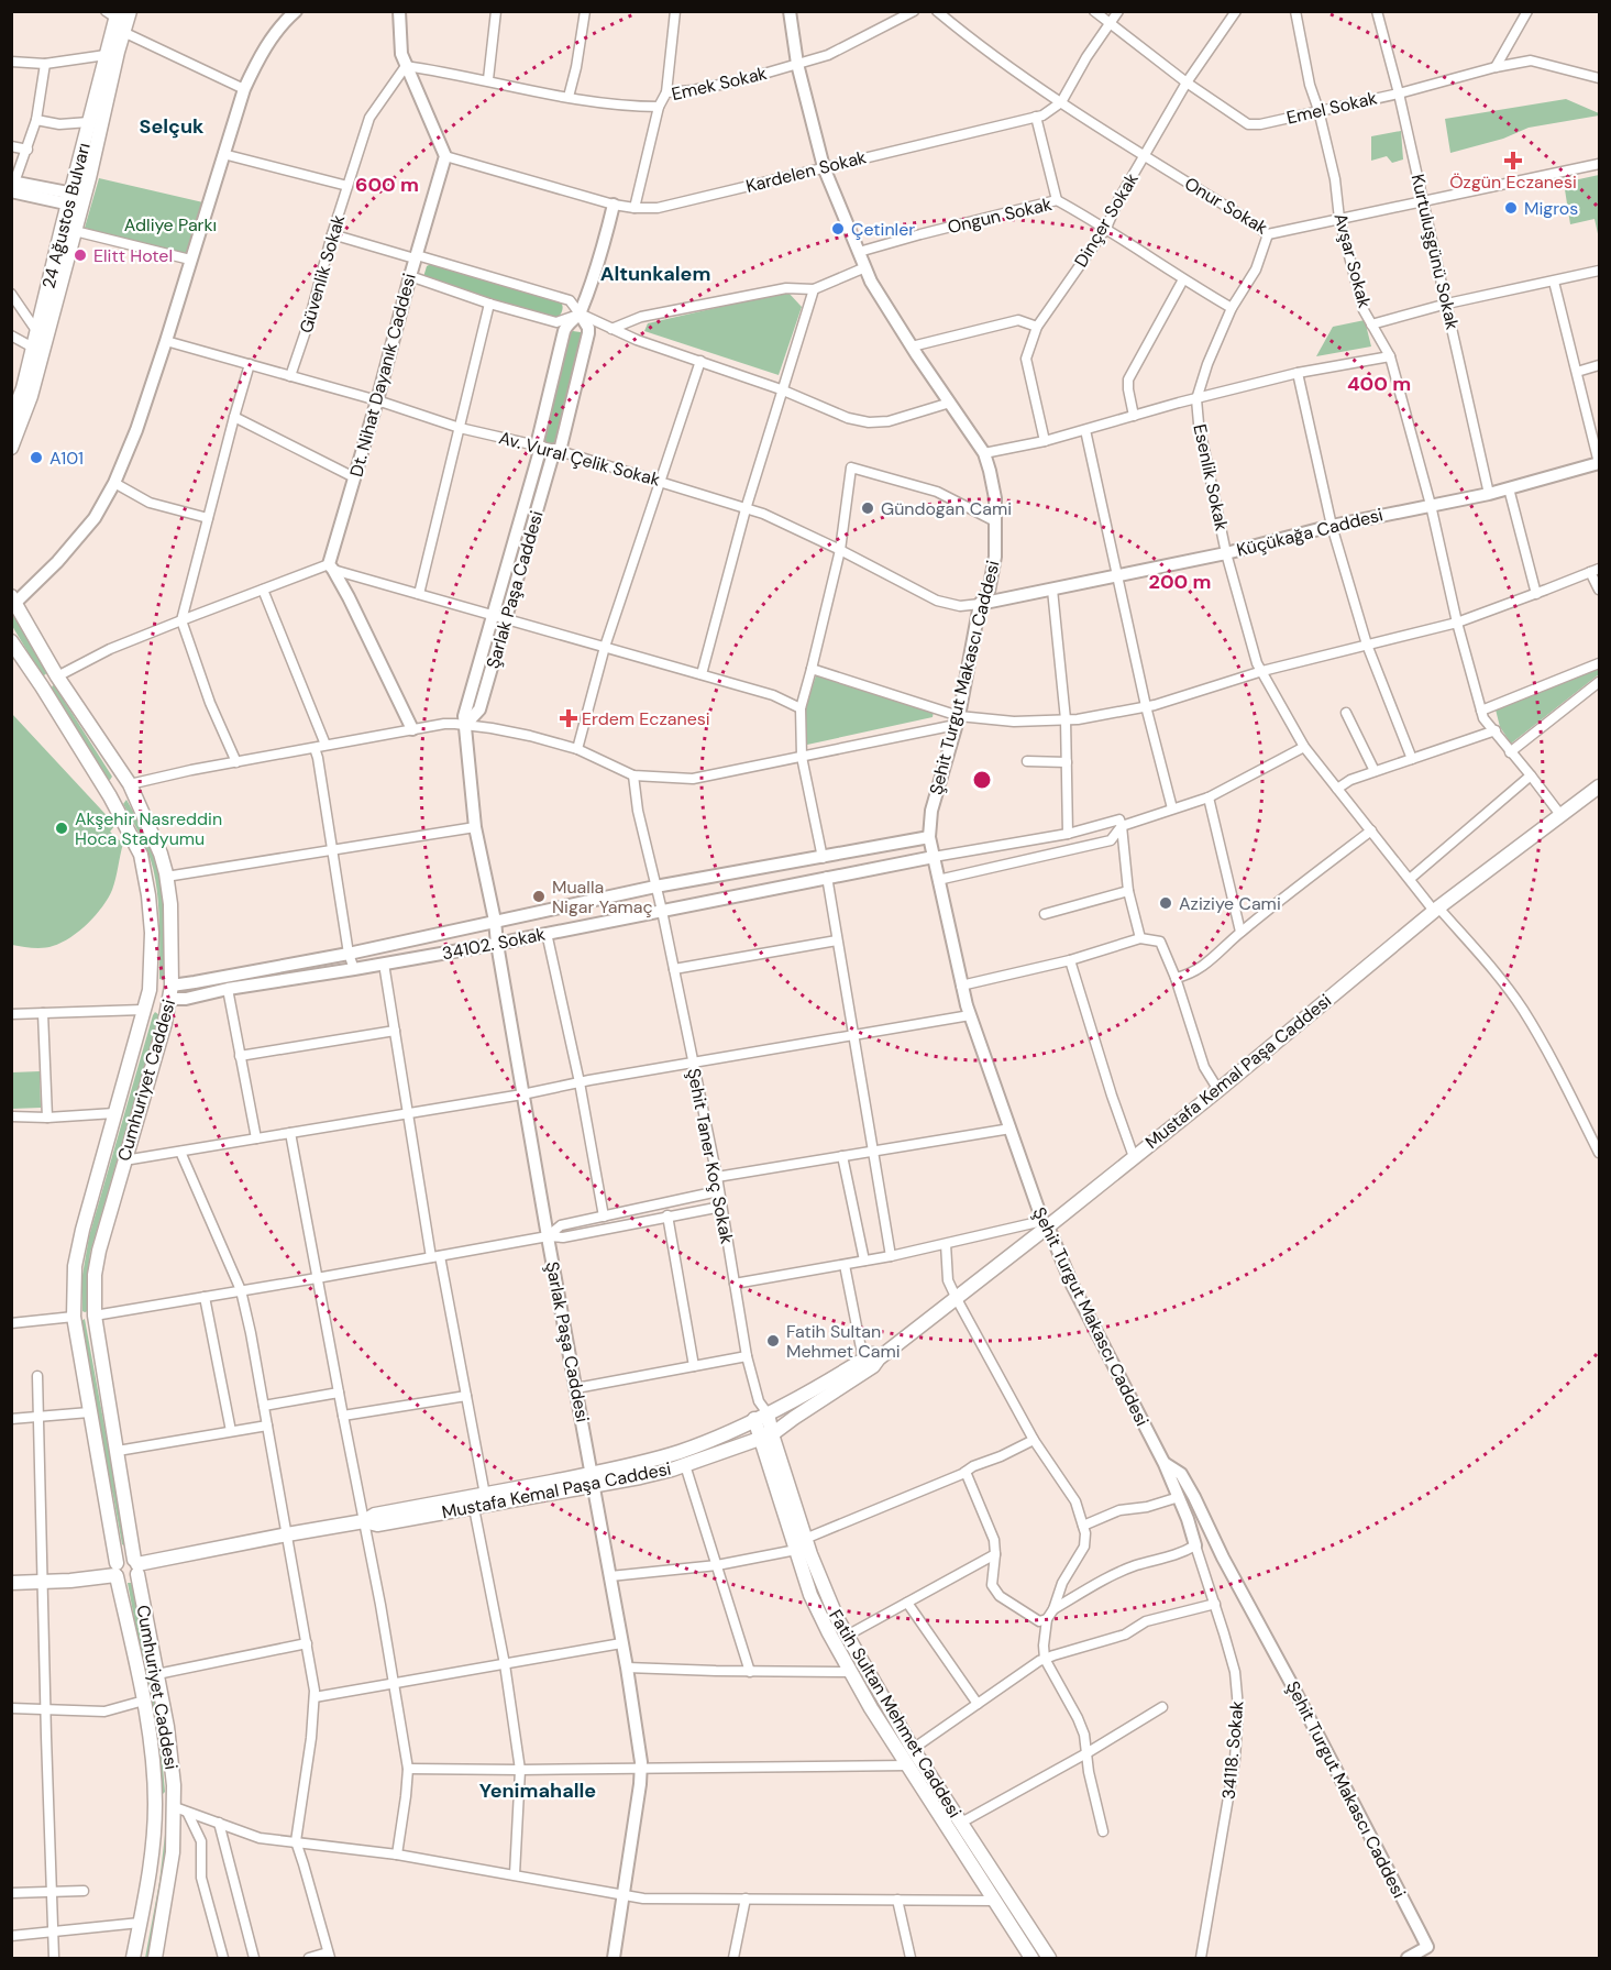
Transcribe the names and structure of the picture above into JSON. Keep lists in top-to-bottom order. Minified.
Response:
{"streets":{"main road":["24 Ağustos Bulvarı","Mustafa Kemal Paşa Caddesi","Cumhuriyet Caddesi","Fatih Sultan Mehmet Caddesi"],"street":["Emek Sokak","Emel Sokak","Kardelen Sokak","Onur Sokak","Ongun Sokak","Dinçer Sokak","Kurtuluşgünü Sokak","Avşar Sokak","Güvenlik Sokak","Dt. Nihat Dayanık Caddesi","Av. Vural Çelik Sokak","Esenlik Sokak","Küçükağa Caddesi","Şarlak Paşa Caddesi","Şehit Turgut Makascı Caddesi","34102. Sokak","Şehit Taner Koç Sokak","34118. Sokak"]},"crossings":[["Emek Sokak","Güvenlik Sokak"],["Emek Sokak","Şehit Turgut Makascı Caddesi"],["Emel Sokak","Dinçer Sokak"],["Emel Sokak","Kurtuluşgünü Sokak"],["Emel Sokak","Avşar Sokak"],["Kardelen Sokak","Onur Sokak"],["Kardelen Sokak","Dt. Nihat Dayanık Caddesi"],["Kardelen Sokak","Şarlak Paşa Caddesi"],["Kardelen Sokak","Şehit Turgut Makascı Caddesi"],["Onur Sokak","Dinçer Sokak"],["Onur Sokak","Kurtuluşgünü Sokak"],["Onur Sokak","Avşar Sokak"],["Onur Sokak","Esenlik Sokak"],["Ongun Sokak","Dinçer Sokak"],["Ongun Sokak","Esenlik Sokak"],["Ongun Sokak","Şehit Turgut Makascı Caddesi"],["Kurtuluşgünü Sokak","Küçükağa Caddesi"],["Avşar Sokak","Küçükağa Caddesi"],["Avşar Sokak","Mustafa Kemal Paşa Caddesi"],["Güvenlik Sokak","Av. Vural Çelik Sokak"],["Dt. Nihat Dayanık Caddesi","Av. Vural Çelik Sokak"],["Av. Vural Çelik Sokak","Küçükağa Caddesi"],["Av. Vural Çelik Sokak","Şarlak Paşa Caddesi"],["Av. Vural Çelik Sokak","Şehit Turgut Makascı Caddesi"],["Esenlik Sokak","Küçükağa Caddesi"],["Esenlik Sokak","Mustafa Kemal Paşa Caddesi"],["Küçükağa Caddesi","Şehit Turgut Makascı Caddesi"],["Şarlak Paşa Caddesi","34102. Sokak"],["Şarlak Paşa Caddesi","Mustafa Kemal Paşa Caddesi"],["Şehit Turgut Makascı Caddesi","34102. Sokak"],["Şehit Turgut Makascı Caddesi","Mustafa Kemal Paşa Caddesi"],["Şehit Turgut Makascı Caddesi","34118. Sokak"],["34102. Sokak","Cumhuriyet Caddesi"],["34102. Sokak","Şehit Taner Koç Sokak"],["Mustafa Kemal Paşa Caddesi","Cumhuriyet Caddesi"],["Mustafa Kemal Paşa Caddesi","Şehit Taner Koç Sokak"],["Mustafa Kemal Paşa Caddesi","Fatih Sultan Mehmet Caddesi"],["Şehit Taner Koç Sokak","Fatih Sultan Mehmet Caddesi"]],"districts":["Selçuk","Altunkalem","Yenimahalle"],"parks":["Adliye Parkı"],"places":{"health":["Özgün Eczanesi","Erdem Eczanesi"],"other":["Migros","Çetinler","Elitt Hotel","A101","Gündogan Cami","Akşehir Nasreddin Hoca Stadyumu","Mualla Nigar Yamaç","Aziziye Cami","Fatih Sultan Mehmet Cami"]},"rings":["600 m","400 m","200 m"]}
